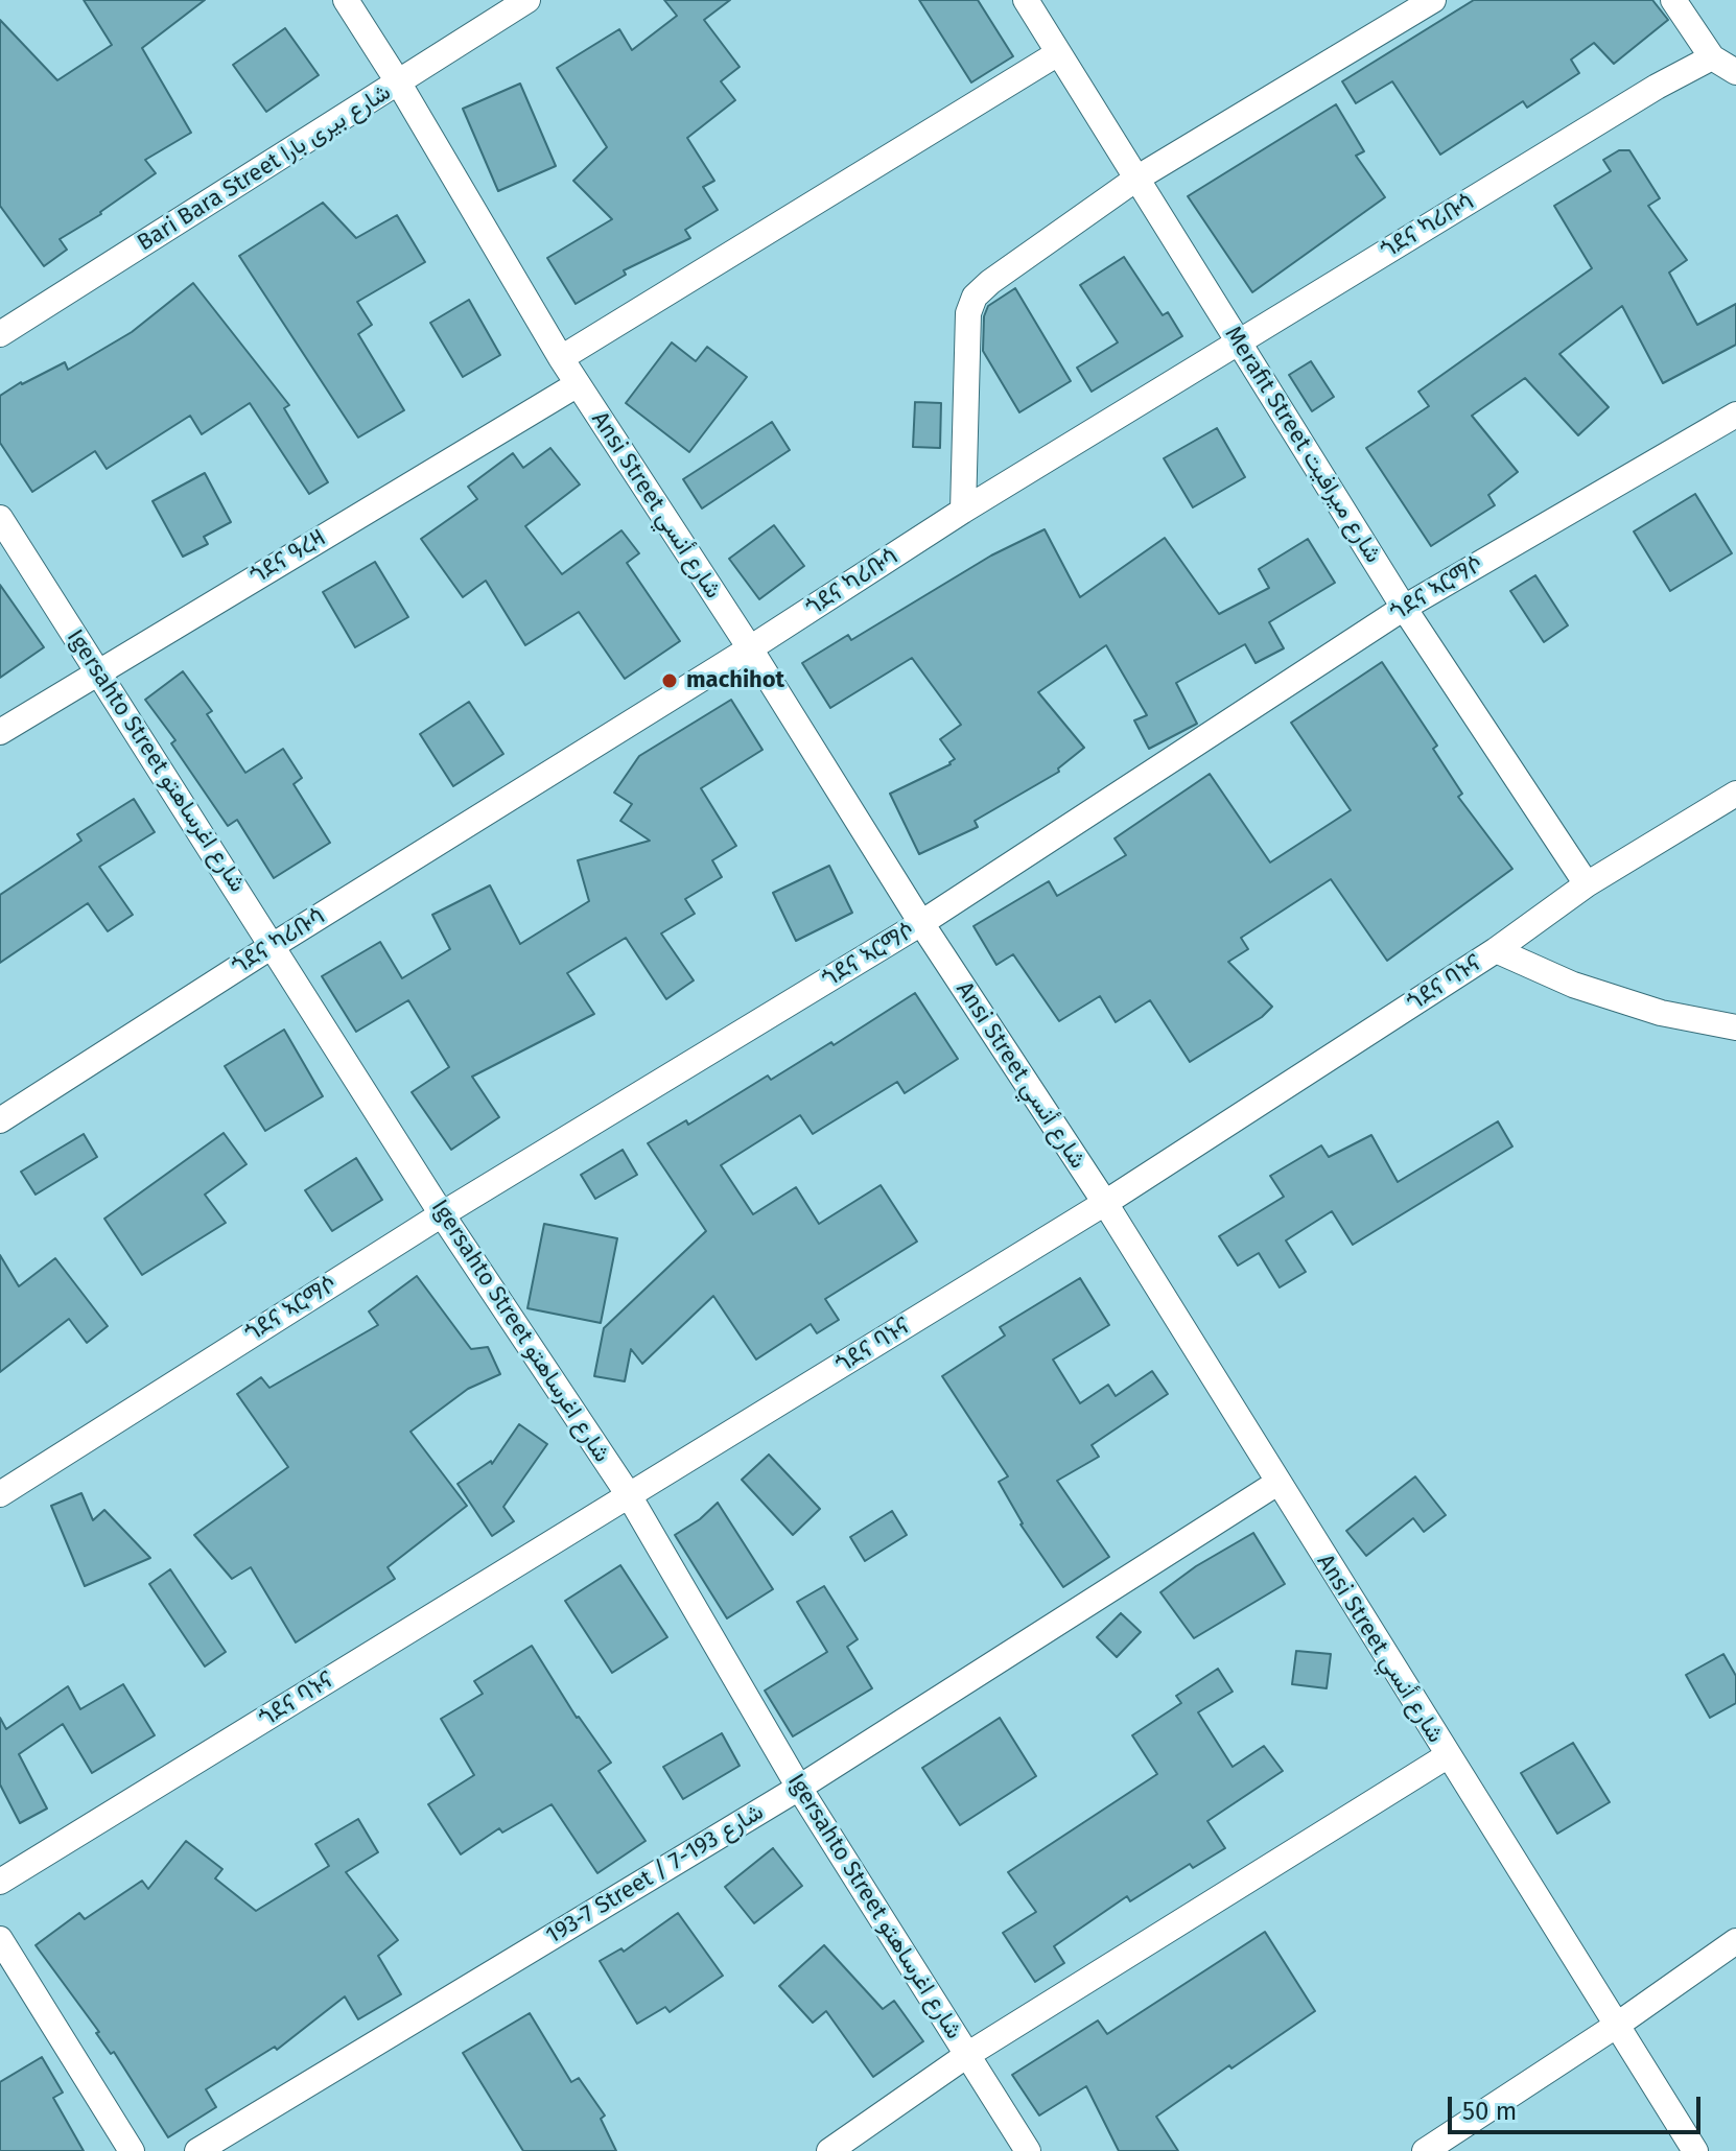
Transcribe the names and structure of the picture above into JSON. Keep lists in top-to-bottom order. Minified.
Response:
{"streets":{"street":["Bari Bara Street شارع بيرى بارا","ጎደና ካሪቡሳ","Merafit Street شارع ميرافيت","Ansi Street شارع أنسي","ጎደና ዓረዛ","ጎደና ኣርማሶ","Igersahto Street شارع اغرساهتو","ጎደና ባኑና","193-7 Street / شارع 193-7"]},"crossings":[["Bari Bara Street شارع بيرى بارا","Ansi Street شارع أنسي"],["ጎደና ካሪቡሳ","Merafit Street شارع ميرافيت"],["ጎደና ካሪቡሳ","Ansi Street شارع أنسي"],["ጎደና ካሪቡሳ","Igersahto Street شارع اغرساهتو"],["Merafit Street شارع ميرافيت","ጎደና ኣርማሶ"],["Merafit Street شارع ميرافيت","ጎደና ባኑና"],["Ansi Street شارع أنسي","ጎደና ዓረዛ"],["Ansi Street شارع أنسي","ጎደና ኣርማሶ"],["Ansi Street شارع أنسي","ጎደና ባኑና"],["Ansi Street شارع أنسي","193-7 Street / شارع 193-7"],["ጎደና ዓረዛ","Igersahto Street شارع اغرساهتو"],["ጎደና ኣርማሶ","Igersahto Street شارع اغرساهتو"],["Igersahto Street شارع اغرساهتو","ጎደና ባኑና"],["Igersahto Street شارع اغرساهتو","193-7 Street / شارع 193-7"]],"places":["machihot"],"scale_bar":"50 m"}
